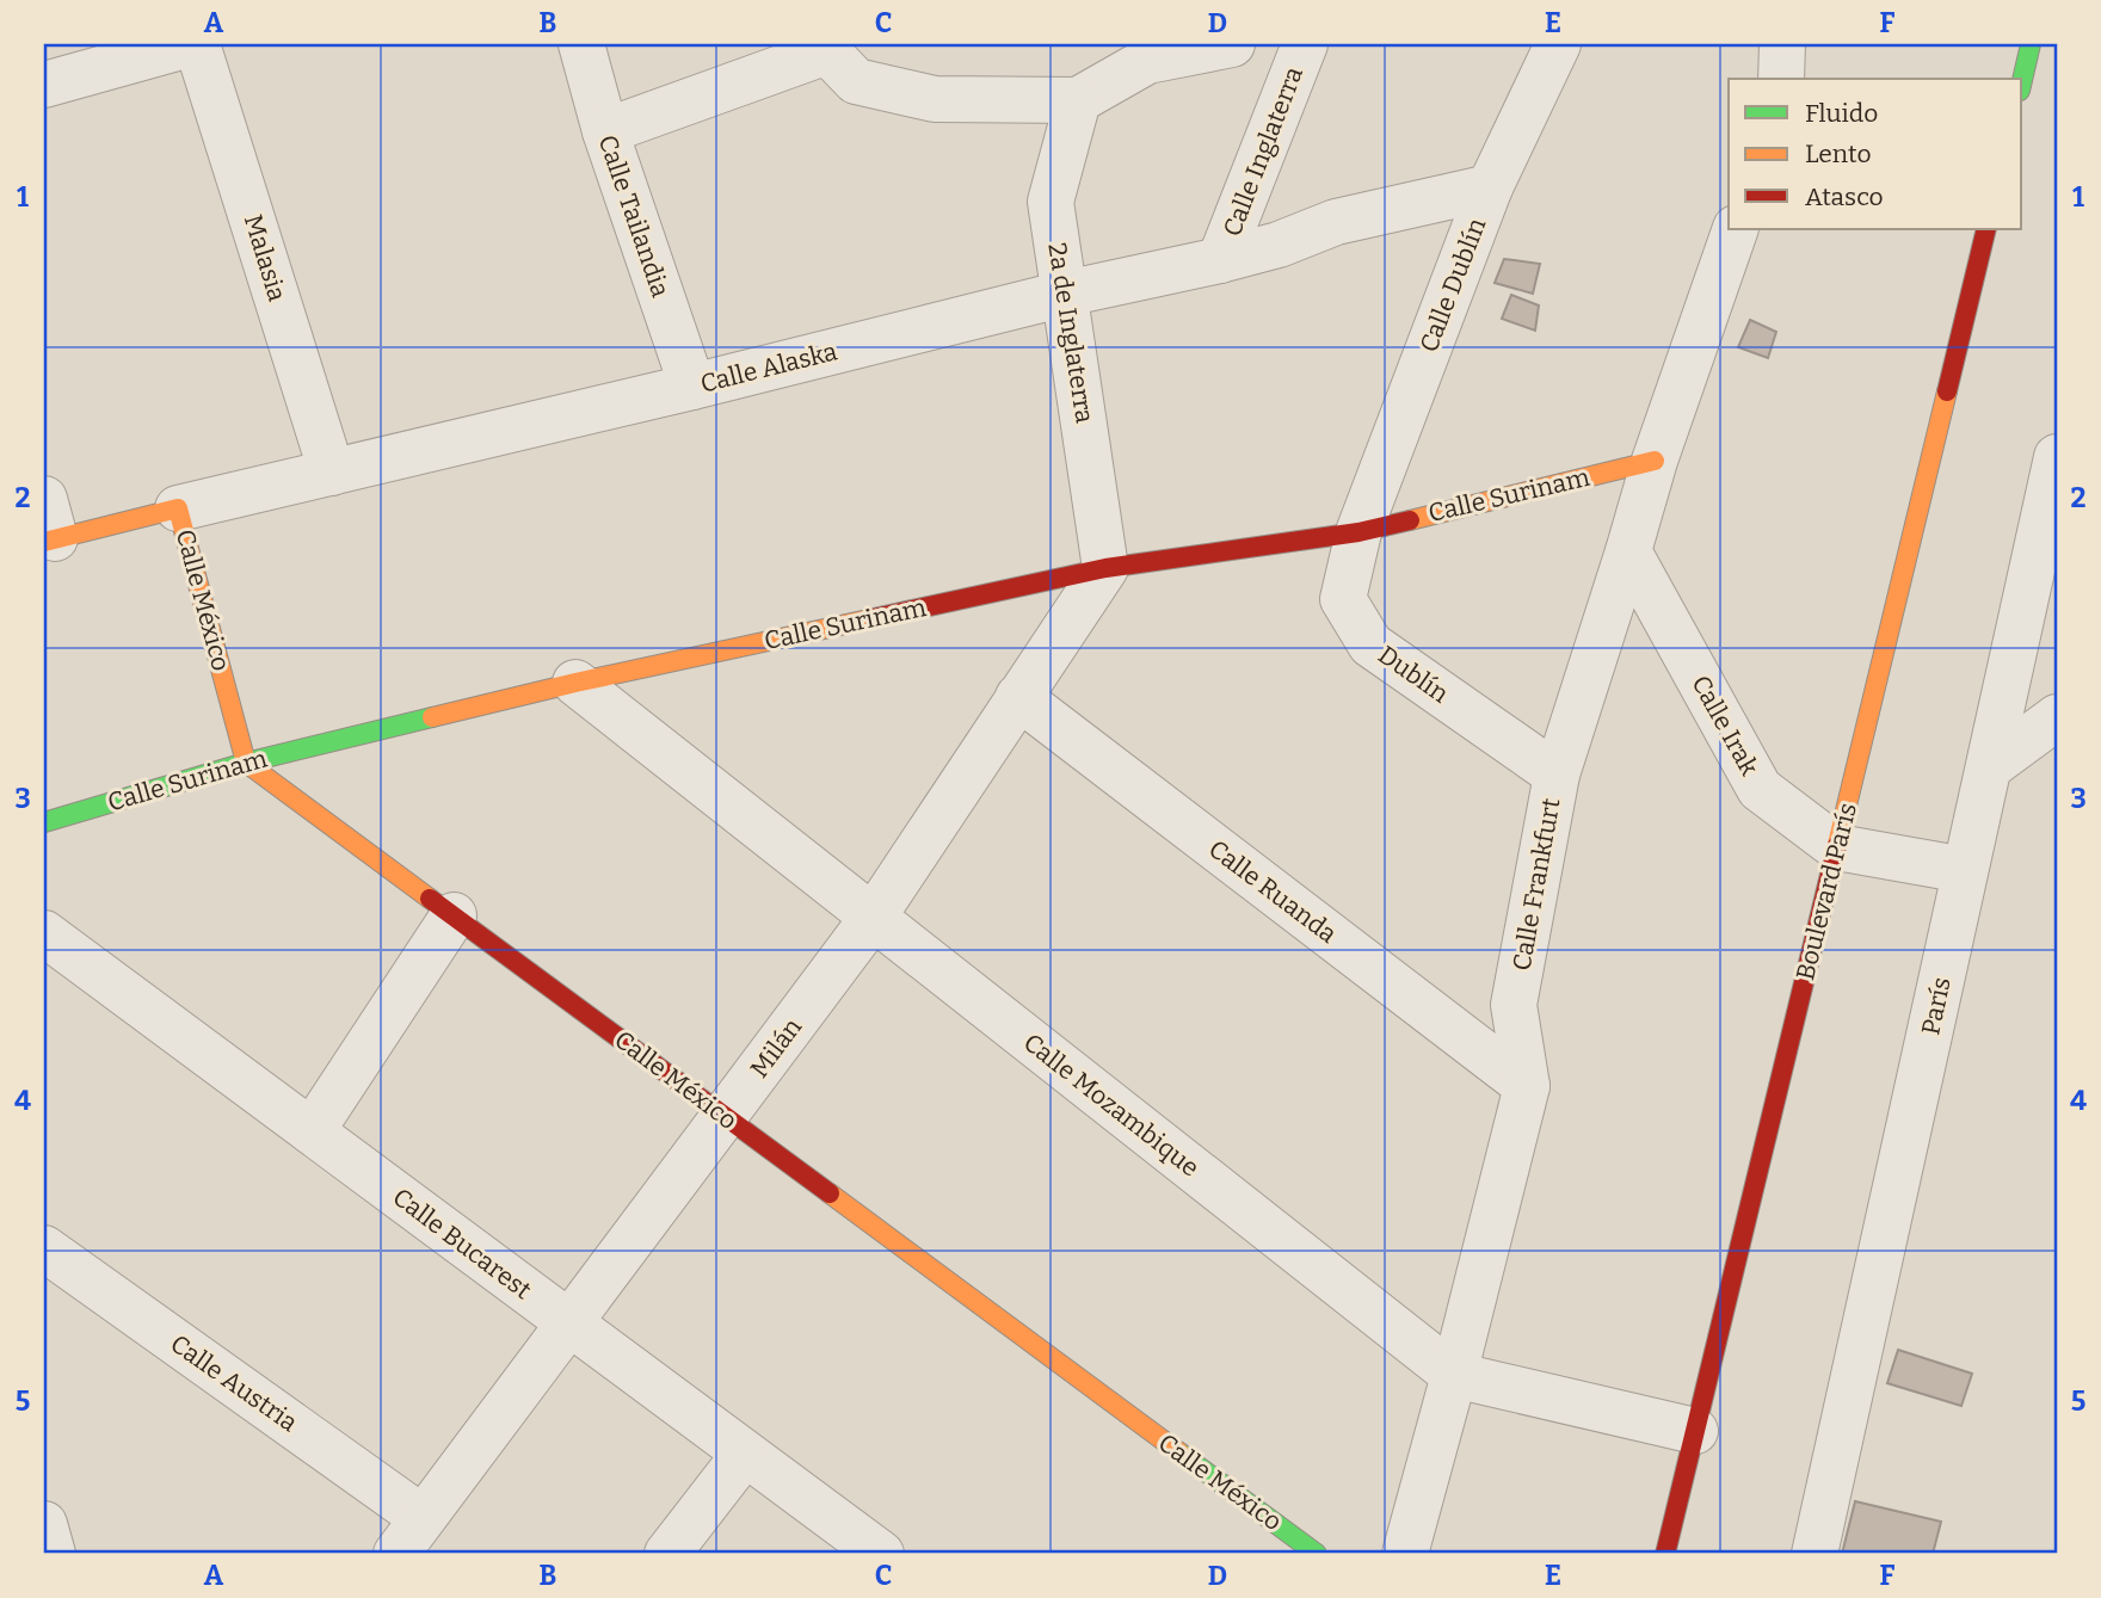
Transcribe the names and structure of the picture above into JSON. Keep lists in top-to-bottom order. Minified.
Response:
{"streets":{"street":["Calle Inglaterra","Calle Tailandia","Malasia","Calle Dublín","2a de Inglaterra","Calle Alaska","Calle Surinam","Calle México","Dublín","Calle Irak","Calle Frankfurt","Calle Ruanda","Boulevard París","París","Milán","Calle Mozambique","Calle Bucarest","Calle Austria"]},"crossings":[["Calle Inglaterra","Calle Alaska"],["Calle Tailandia","Calle Alaska"],["Malasia","Calle Alaska"],["Calle Dublín","Calle Alaska"],["Calle Dublín","Calle Surinam"],["Calle Dublín","Dublín"],["2a de Inglaterra","Calle Alaska"],["2a de Inglaterra","Calle Surinam"],["2a de Inglaterra","Milán"],["Calle Alaska","Calle México"],["Calle Surinam","Calle México"],["Calle Surinam","Dublín"],["Calle Surinam","Calle Frankfurt"],["Calle Surinam","Milán"],["Calle Surinam","Calle Mozambique"],["Calle México","Milán"],["Dublín","Calle Frankfurt"],["Calle Irak","Calle Frankfurt"],["Calle Irak","Boulevard París"],["Calle Irak","París"],["Calle Frankfurt","Calle Ruanda"],["Calle Frankfurt","Calle Mozambique"],["Calle Ruanda","Milán"],["Boulevard París","Calle Mozambique"],["Milán","Calle Mozambique"],["Milán","Calle Bucarest"],["Milán","Calle Austria"]],"legend":["Fluido","Lento","Atasco"],"grid":{"columns":["A","B","C","D","E","F"],"rows":["1","2","3","4","5"]}}
